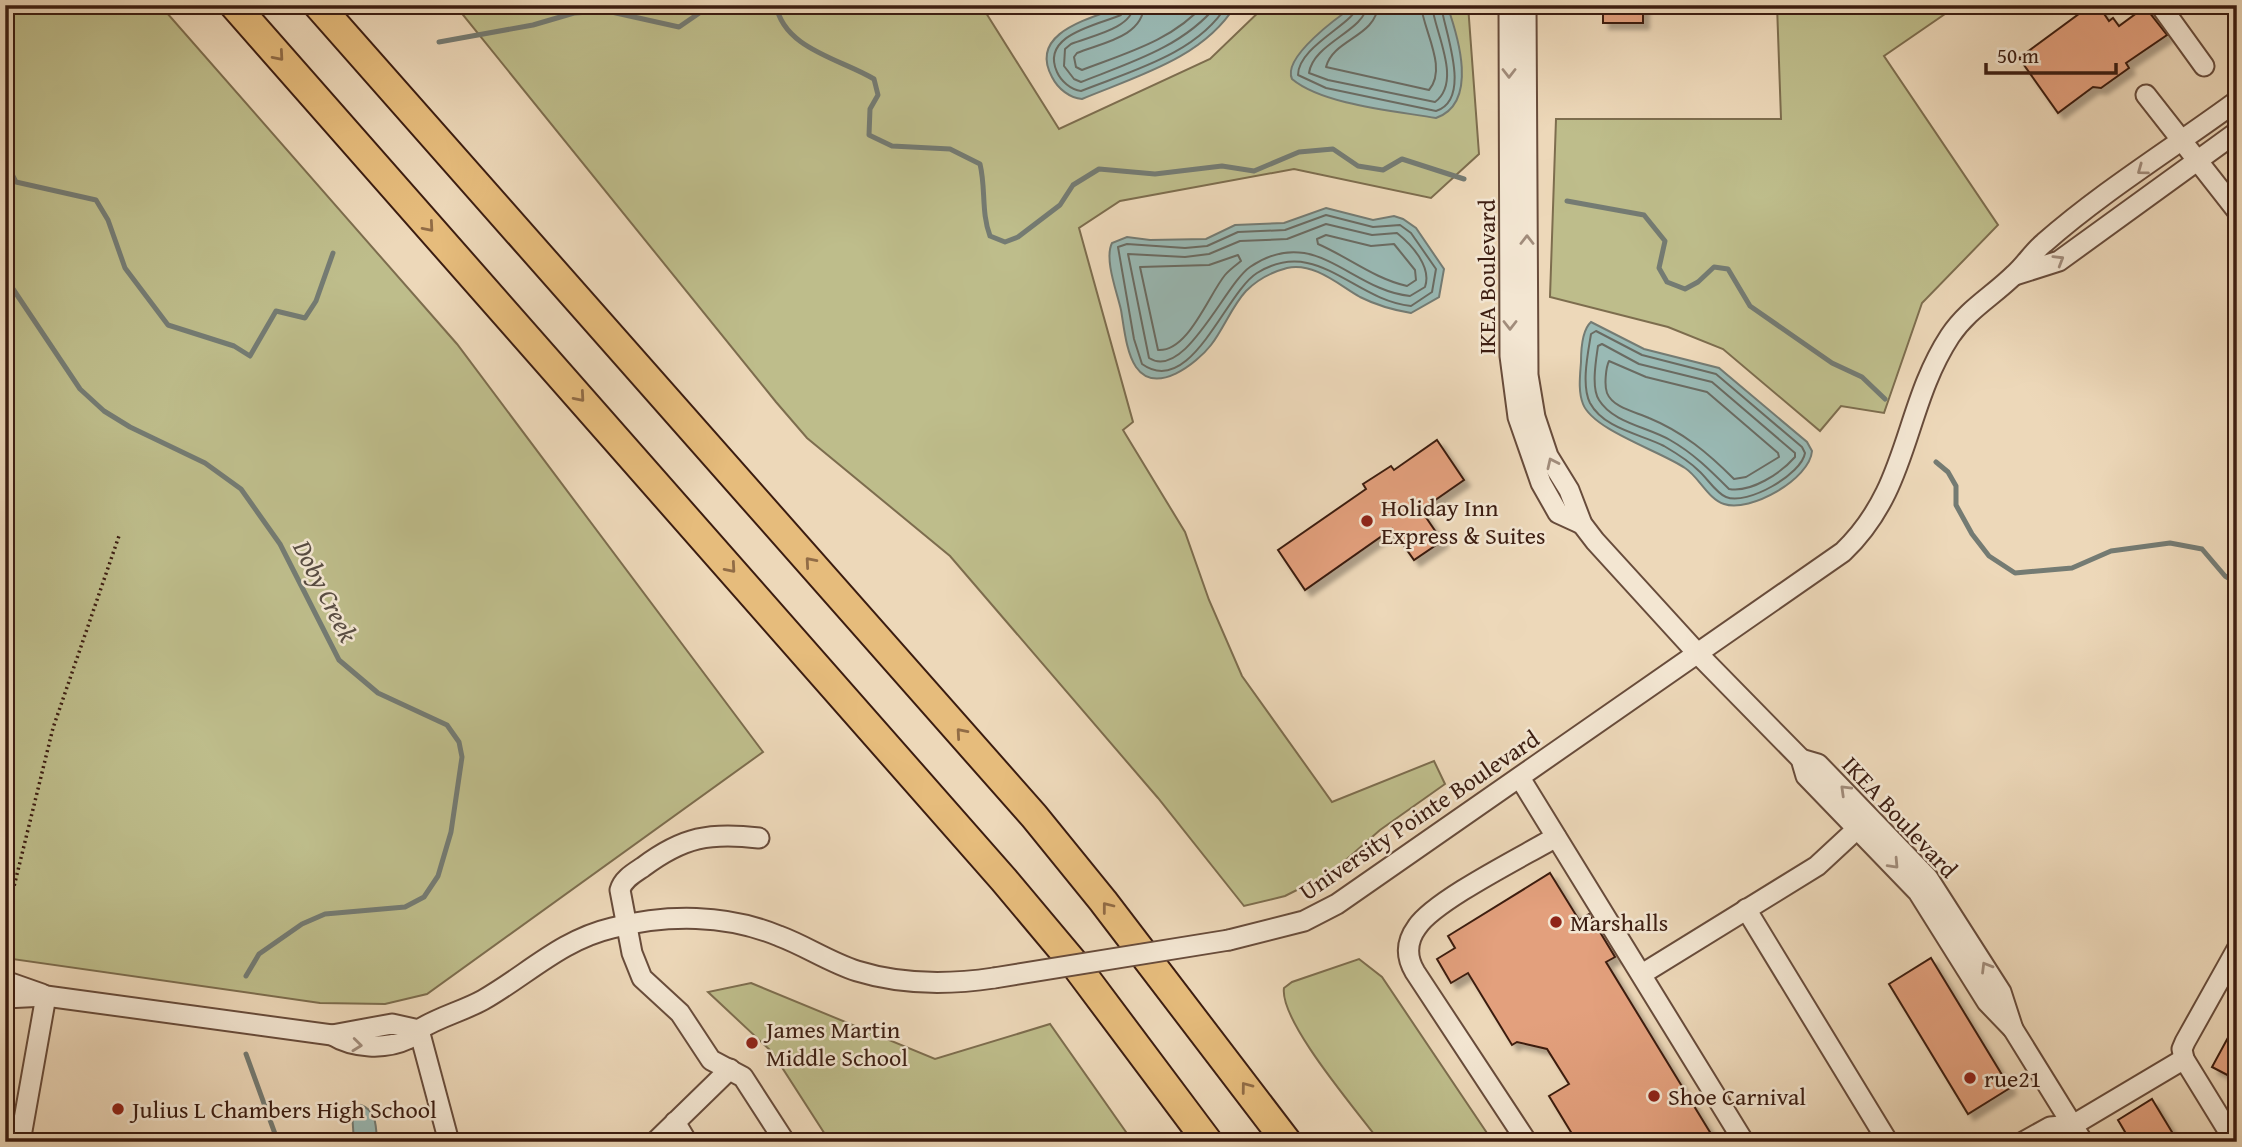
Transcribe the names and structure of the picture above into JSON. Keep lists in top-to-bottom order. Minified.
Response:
{"streets":{"street":["IKEA Boulevard","University Pointe Boulevard"]},"crossings":[["IKEA Boulevard","University Pointe Boulevard"]],"water":["Doby Creek"],"places":["Holiday Inn Express & Suites","Marshalls","James Martin Middle School","rue21","Shoe Carnival","Julius L Chambers High School"],"scale_bar":"50 m"}
